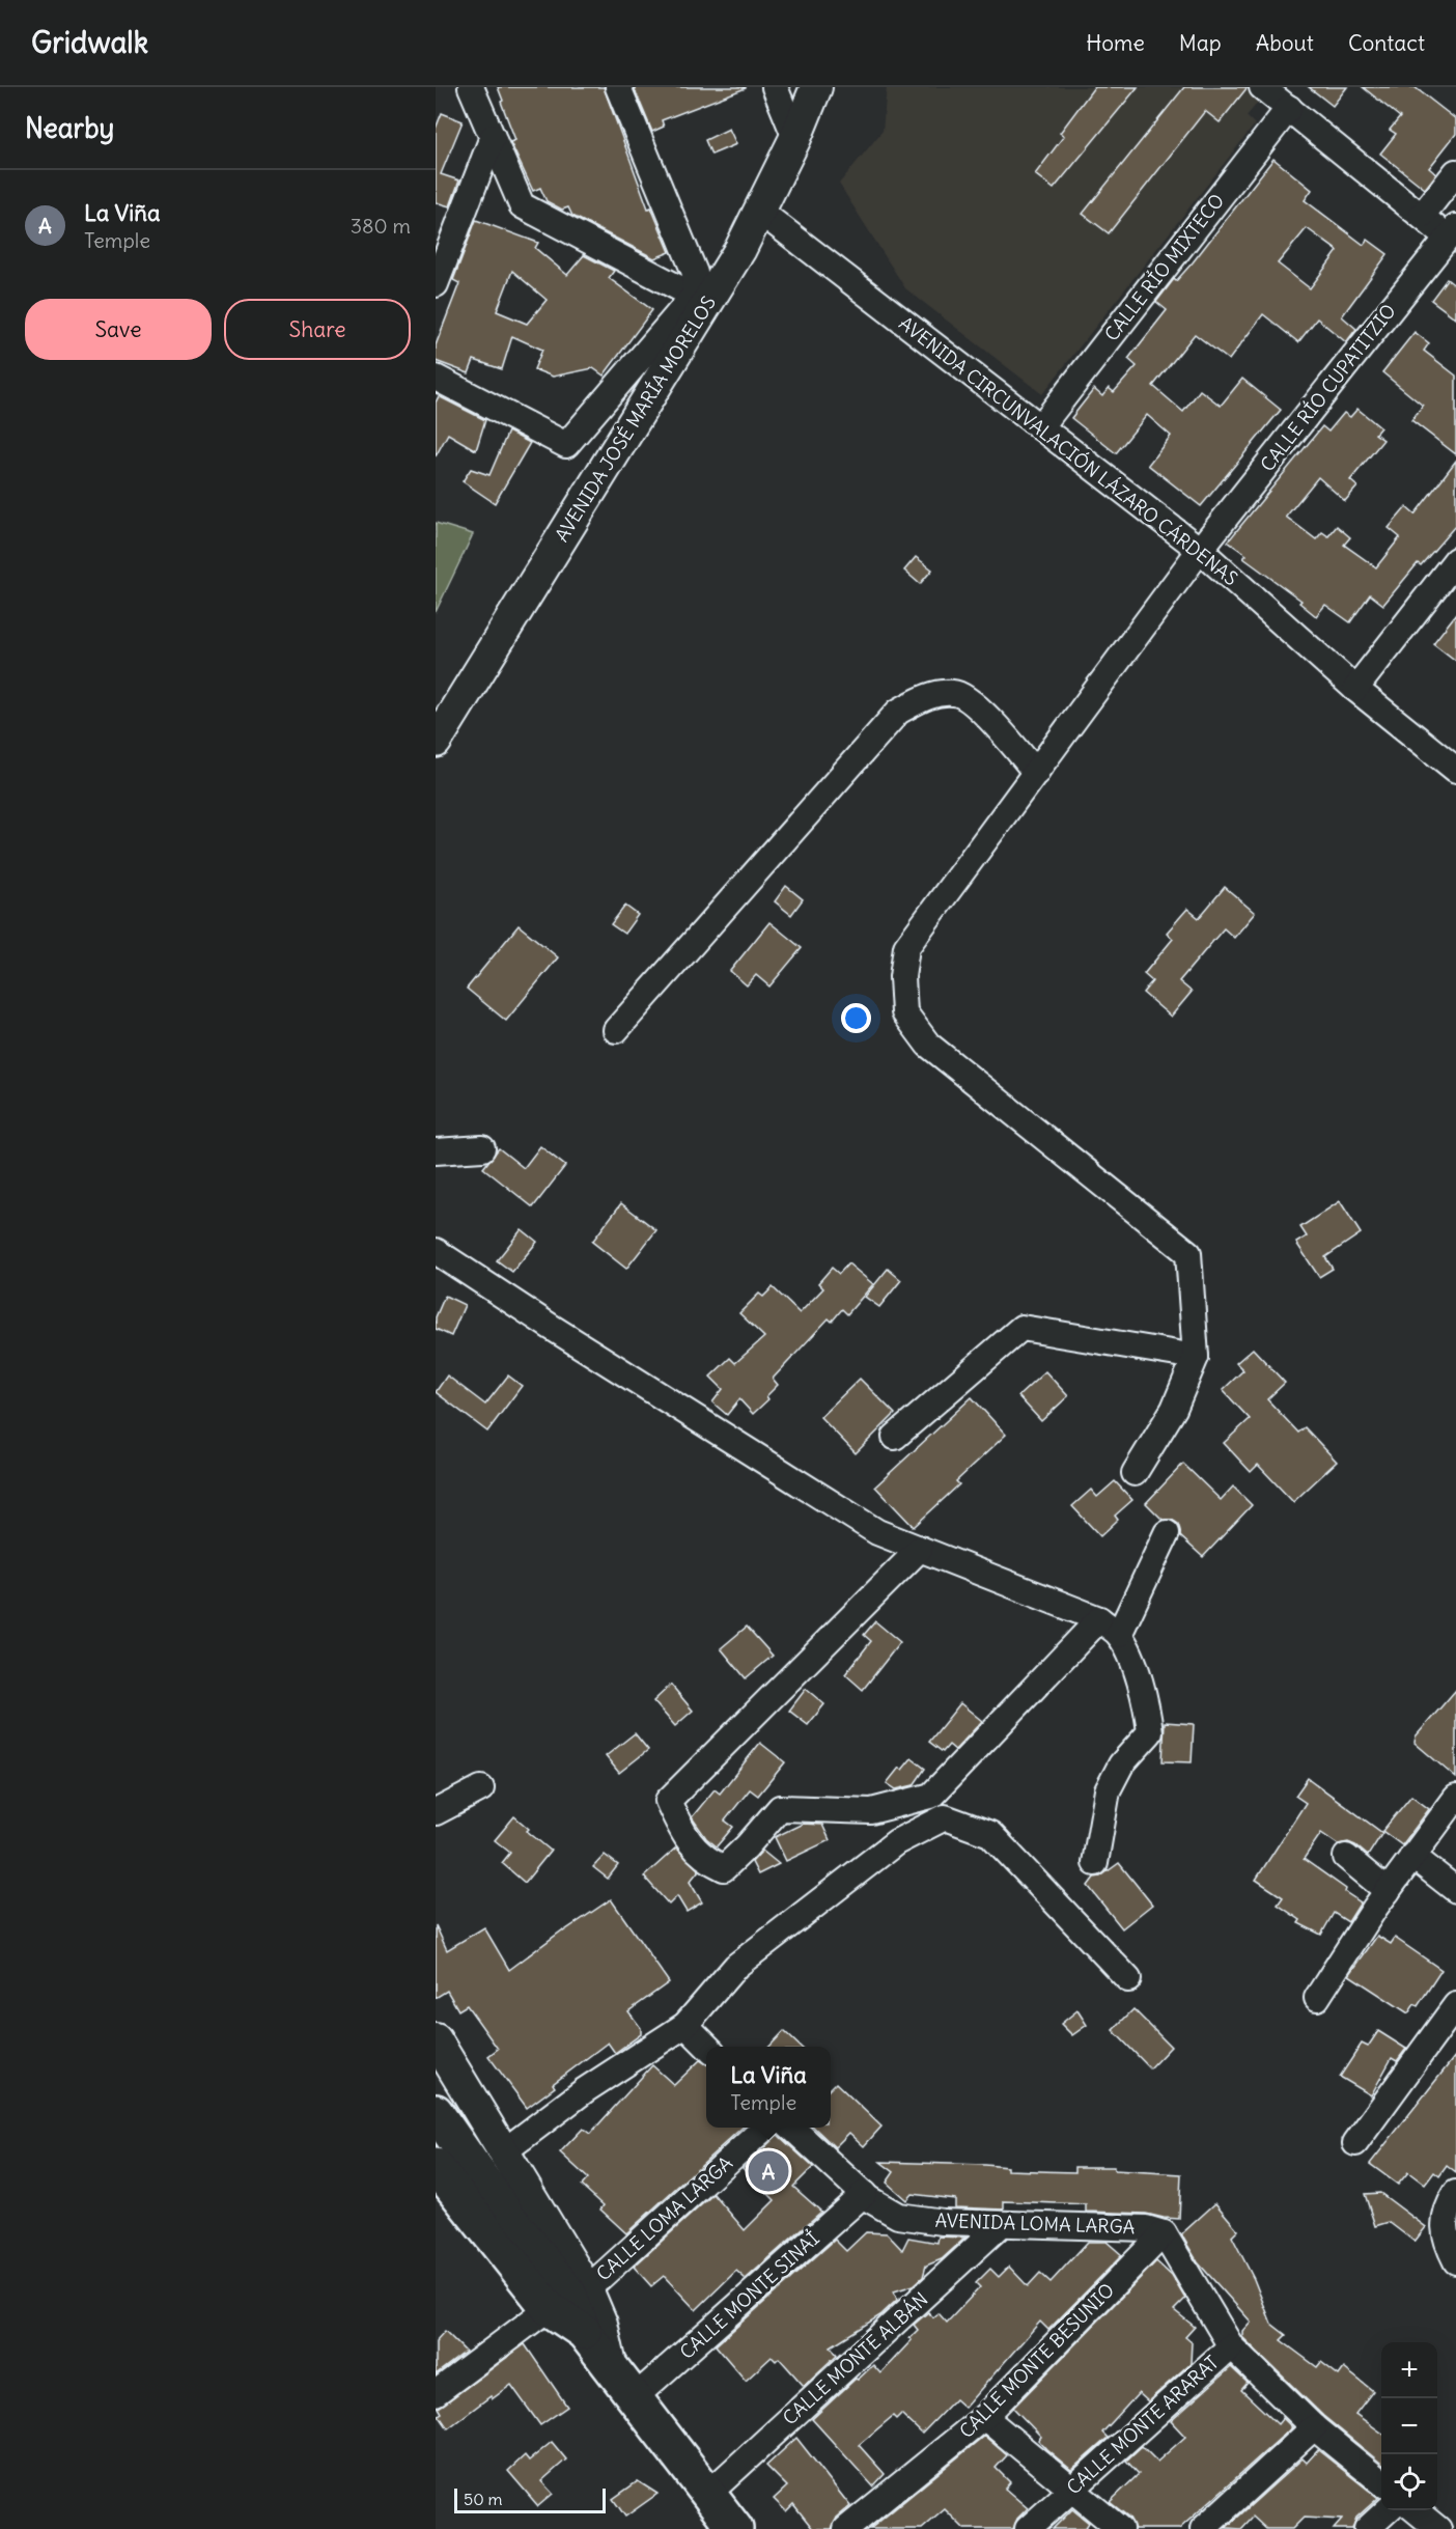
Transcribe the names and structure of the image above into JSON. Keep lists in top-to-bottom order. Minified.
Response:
{"streets":{"main road":["AVENIDA JOSÉ MARÍA MORELOS"],"street":["CALLE RÍO MIXTECO","CALLE RÍO CUPATITZIO","AVENIDA CIRCUNVALACIÓN LÁZARO CÁRDENAS","CALLE LOMA LARGA","AVENIDA LOMA LARGA","CALLE MONTE SINAÍ","CALLE MONTE ALBÁN","CALLE MONTE BESUNIO","CALLE MONTE ARARAT"]},"crossings":[["CALLE RÍO MIXTECO","AVENIDA CIRCUNVALACIÓN LÁZARO CÁRDENAS"],["CALLE RÍO CUPATITZIO","AVENIDA CIRCUNVALACIÓN LÁZARO CÁRDENAS"],["AVENIDA JOSÉ MARÍA MORELOS","AVENIDA CIRCUNVALACIÓN LÁZARO CÁRDENAS"],["AVENIDA LOMA LARGA","CALLE MONTE SINAÍ"],["AVENIDA LOMA LARGA","CALLE MONTE ALBÁN"],["AVENIDA LOMA LARGA","CALLE MONTE BESUNIO"]],"scale_bar":"50 m","page":{"header":"Gridwalk","nav":["Home","Map","About","Contact"],"heading":"Nearby","list":[{"mark":"A","name":"La Viña","note":"Temple","value":"380 m"}],"buttons":["Save","Share"],"popup":["La Viña","Temple"],"pins":"A","map_buttons":["+","−"],"scale":"50 m"}}
